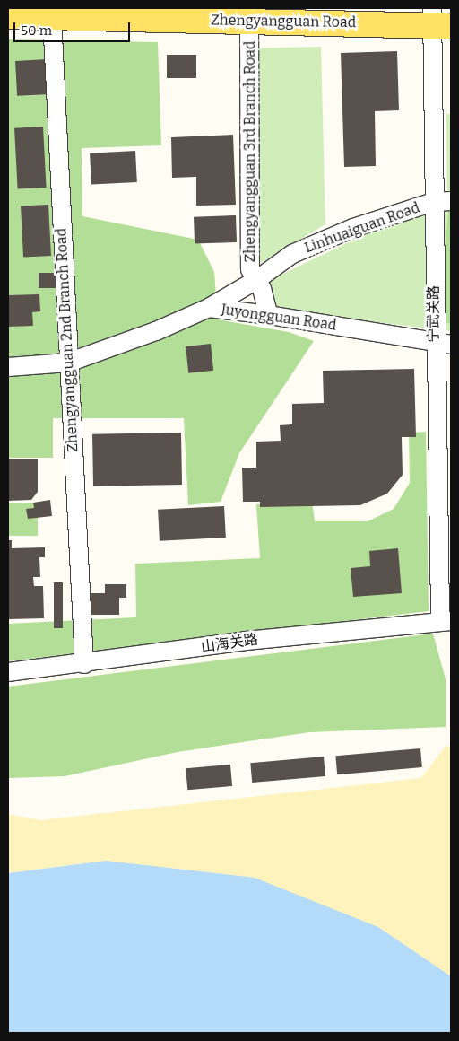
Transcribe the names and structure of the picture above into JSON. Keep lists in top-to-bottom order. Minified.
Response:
{"streets":{"main road":["Zhengyangguan Road"],"street":["Zhengyangguan 3rd Branch Road","Linhuaiguan Road","宁武关路","Juyongguan Road","Zhengyangguan 2nd Branch Road","山海关路"]},"crossings":[["Zhengyangguan Road","Zhengyangguan 3rd Branch Road"],["Zhengyangguan Road","宁武关路"],["Zhengyangguan Road","Zhengyangguan 2nd Branch Road"],["Zhengyangguan 3rd Branch Road","Linhuaiguan Road"],["Zhengyangguan 3rd Branch Road","Juyongguan Road"],["Linhuaiguan Road","宁武关路"],["Linhuaiguan Road","Juyongguan Road"],["宁武关路","Juyongguan Road"],["宁武关路","山海关路"],["Juyongguan Road","Zhengyangguan 2nd Branch Road"],["Zhengyangguan 2nd Branch Road","山海关路"]],"scale_bar":"50 m"}
